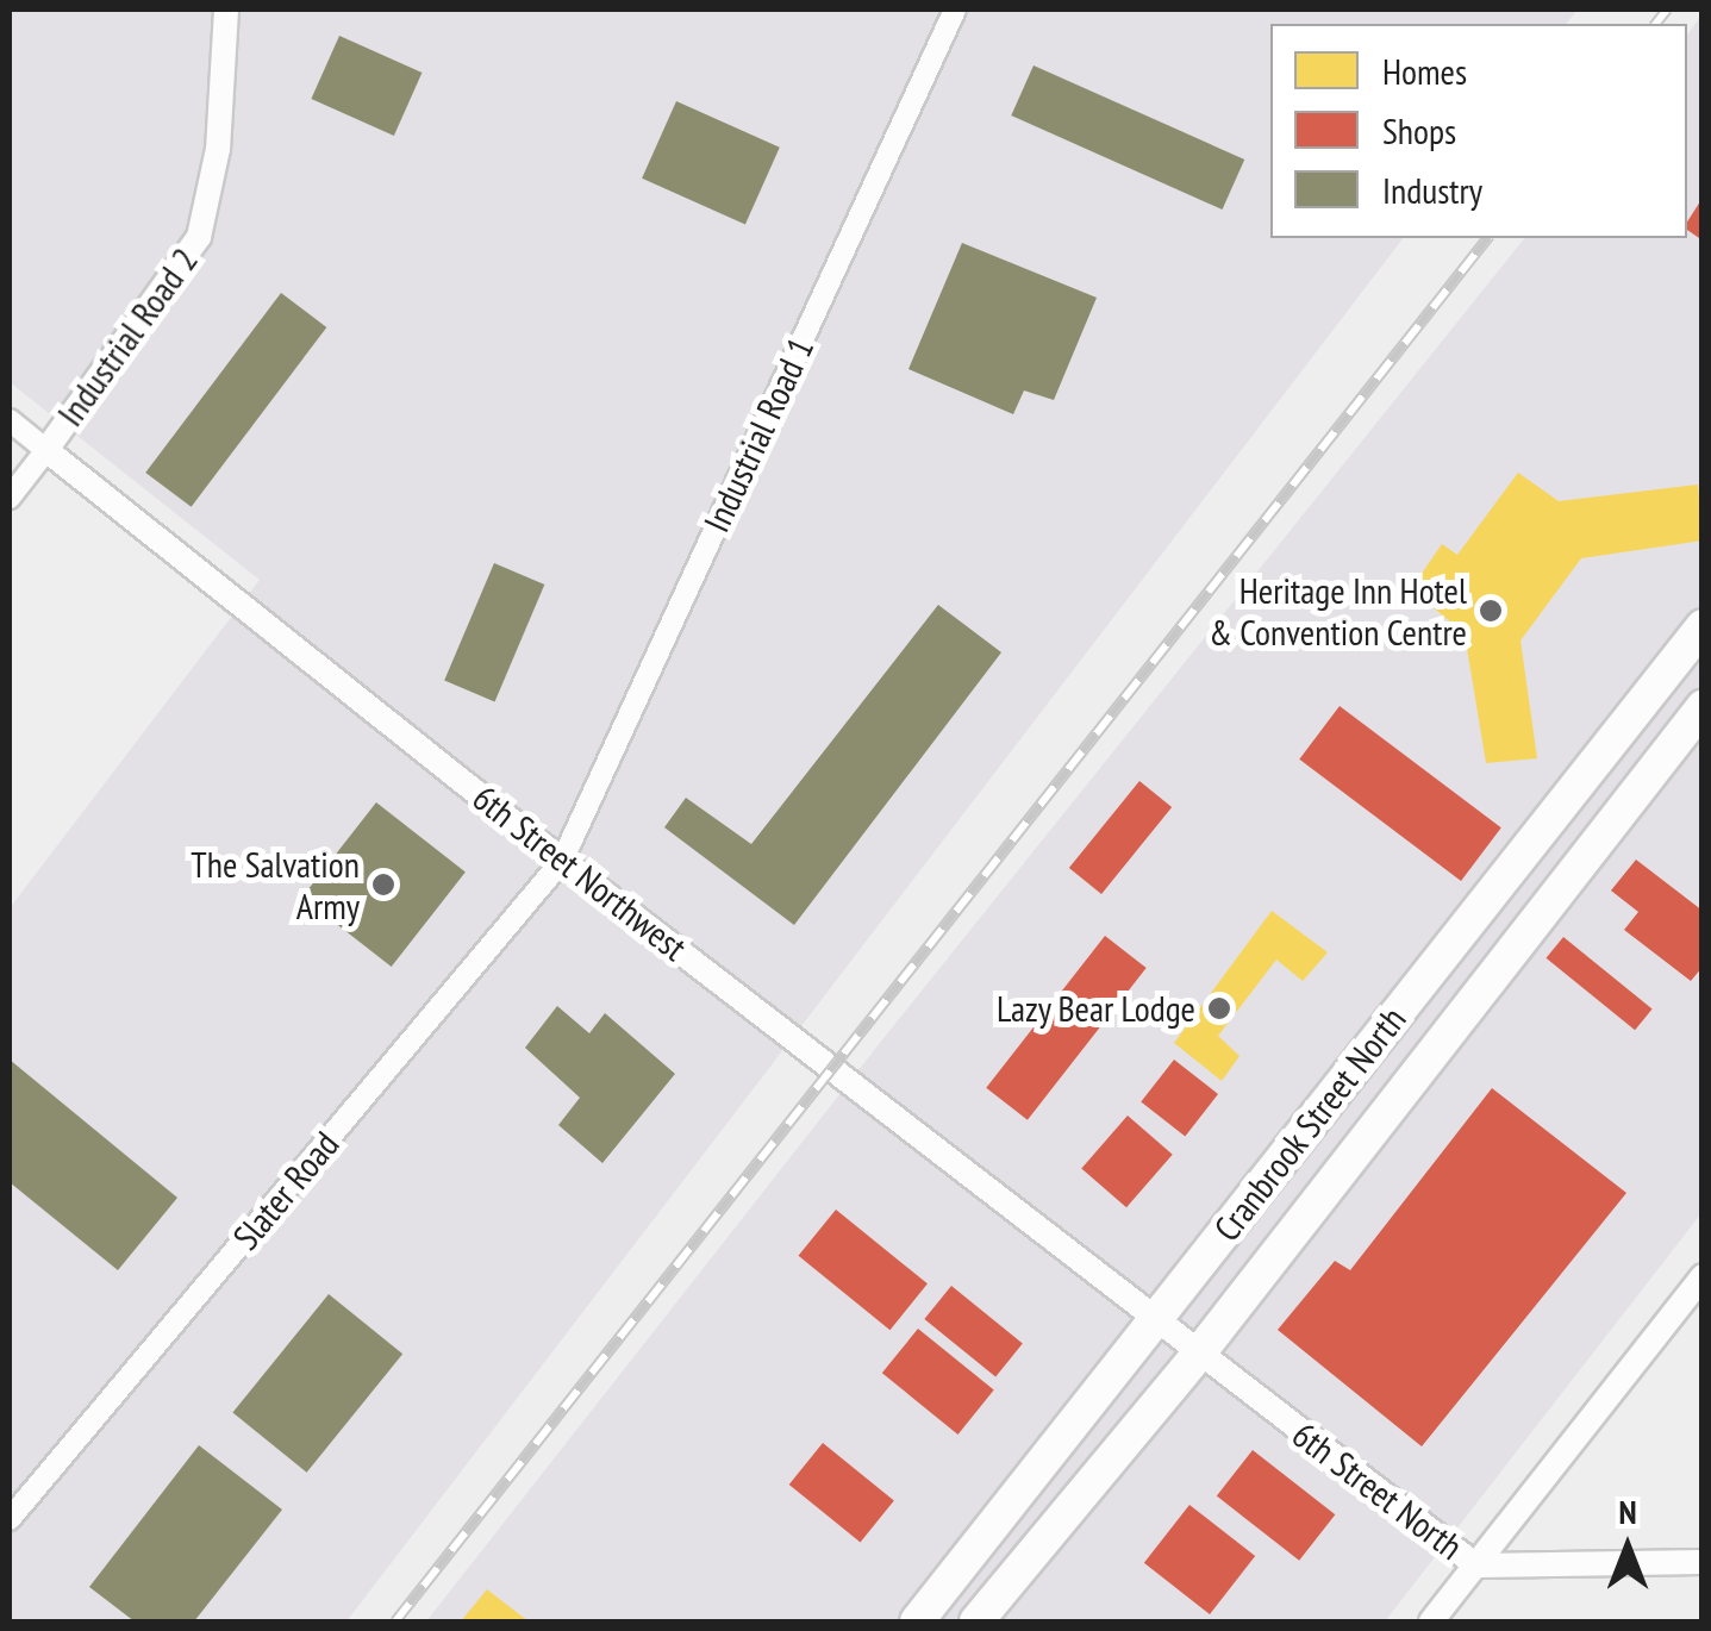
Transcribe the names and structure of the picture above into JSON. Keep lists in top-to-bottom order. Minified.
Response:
{"streets":{"highway":["Cranbrook Street North"],"street":["Industrial Road 2","Industrial Road 1","6th Street Northwest","Slater Road","6th Street North"]},"crossings":[["Industrial Road 2","6th Street Northwest"],["Industrial Road 1","6th Street Northwest"],["Industrial Road 1","Slater Road"],["6th Street Northwest","Cranbrook Street North"],["6th Street Northwest","Slater Road"],["6th Street Northwest","6th Street North"],["Cranbrook Street North","6th Street North"]],"places":["Heritage Inn Hotel & Convention Centre","The Salvation Army","Lazy Bear Lodge"],"legend":["Homes","Shops","Industry"],"north":"top"}
